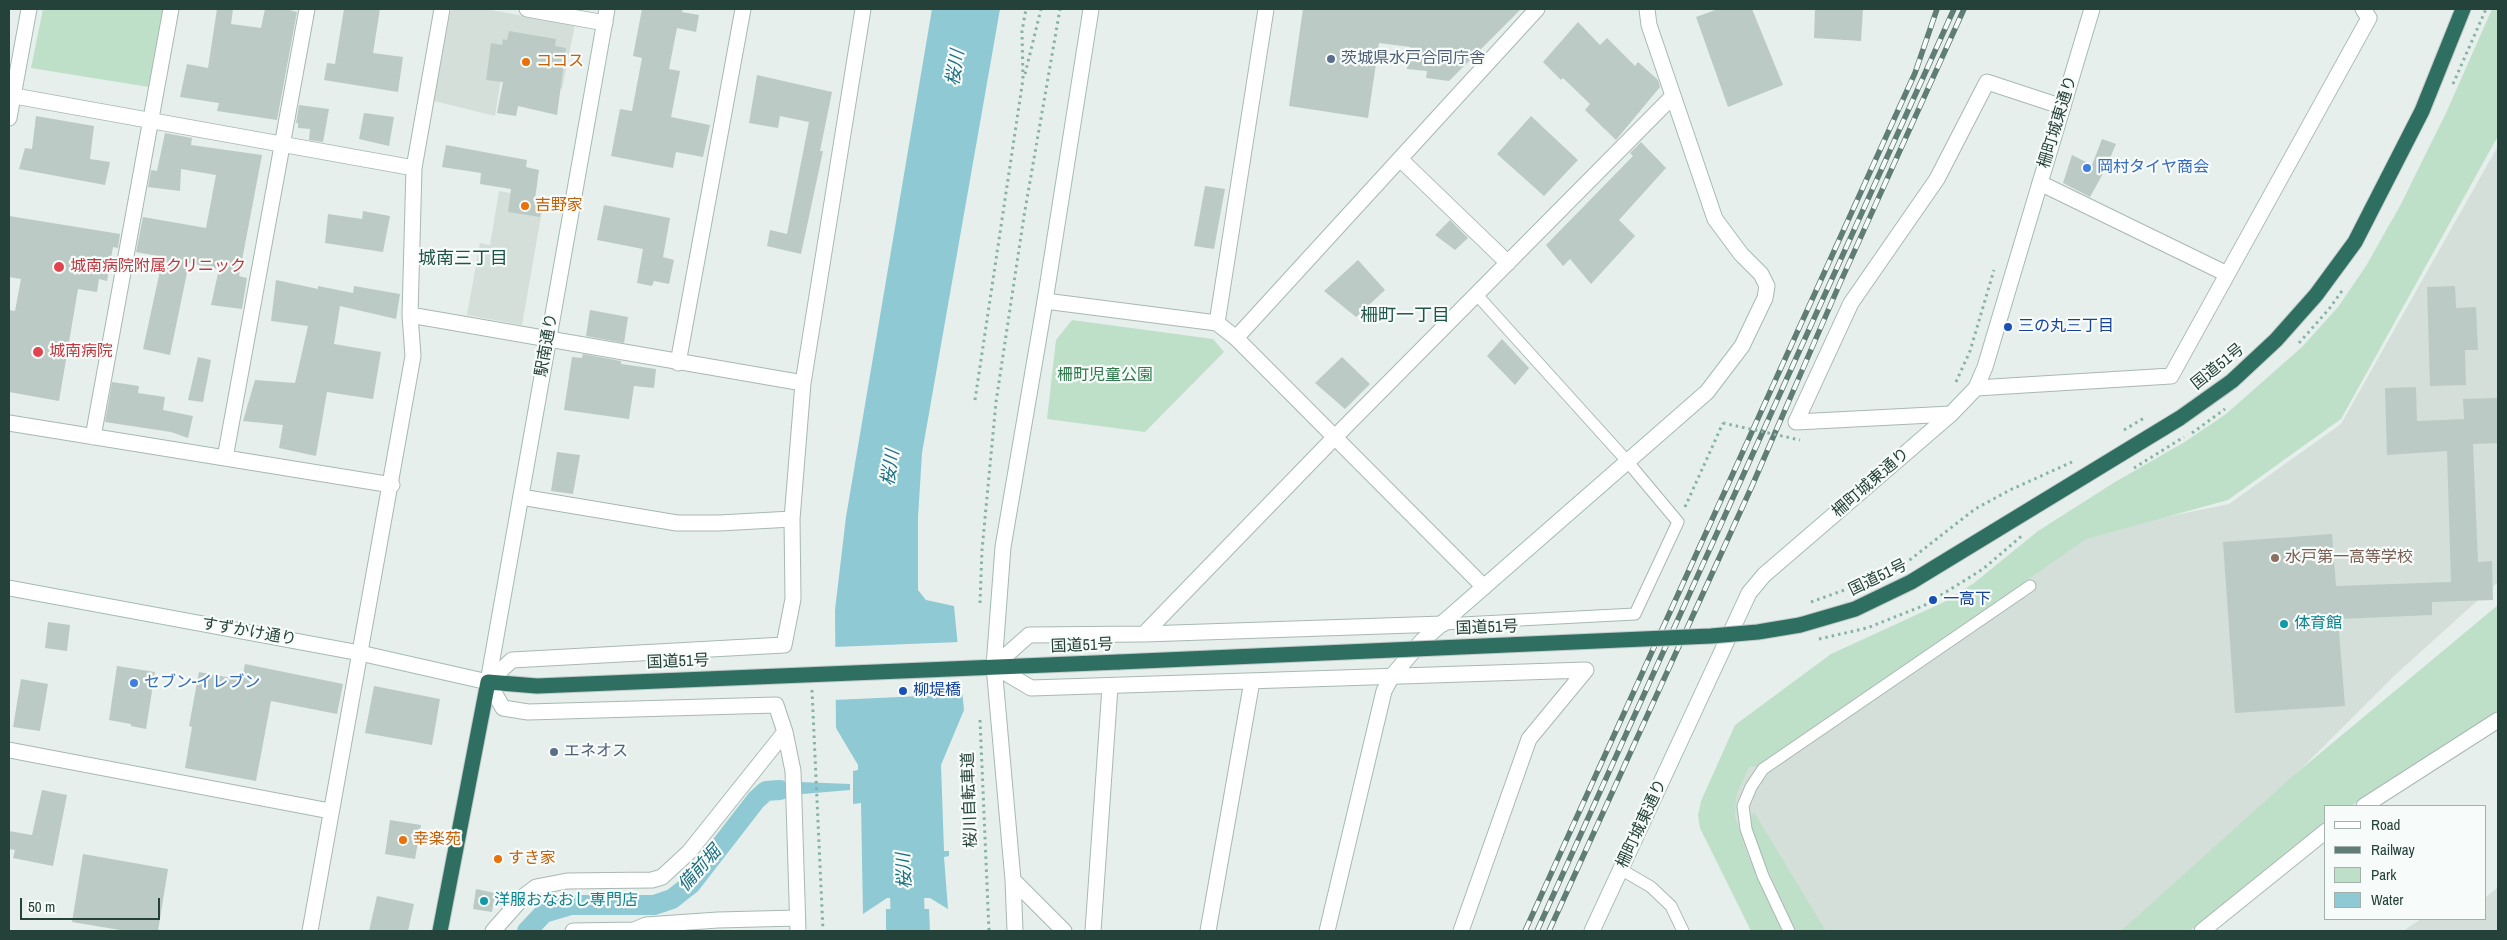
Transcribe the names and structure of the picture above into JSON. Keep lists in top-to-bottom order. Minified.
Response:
{"streets":{"highway":["国道51号"],"street":["柵町城東通り","駅南通り","すずかけ通り"],"path":["桜川自転車道"]},"crossings":[["駅南通り","国道51号"],["駅南通り","すずかけ通り"],["国道51号","すずかけ通り"]],"districts":["城南三丁目","柵町一丁目"],"water":["桜川","備前堀"],"parks":["柵町児童公園"],"places":["茨城県水戸合同庁舎","ココス","岡村タイヤ商会","吉野家","城南病院附属クリニック","三の丸三丁目","城南病院","水戸第一高等学校","一高下","体育館","セブン-イレブン","柳堤橋","エネオス","幸楽苑","すき家","洋服おなおし専門店"],"legend":["Road","Railway","Park","Water"],"scale_bar":"50 m"}
